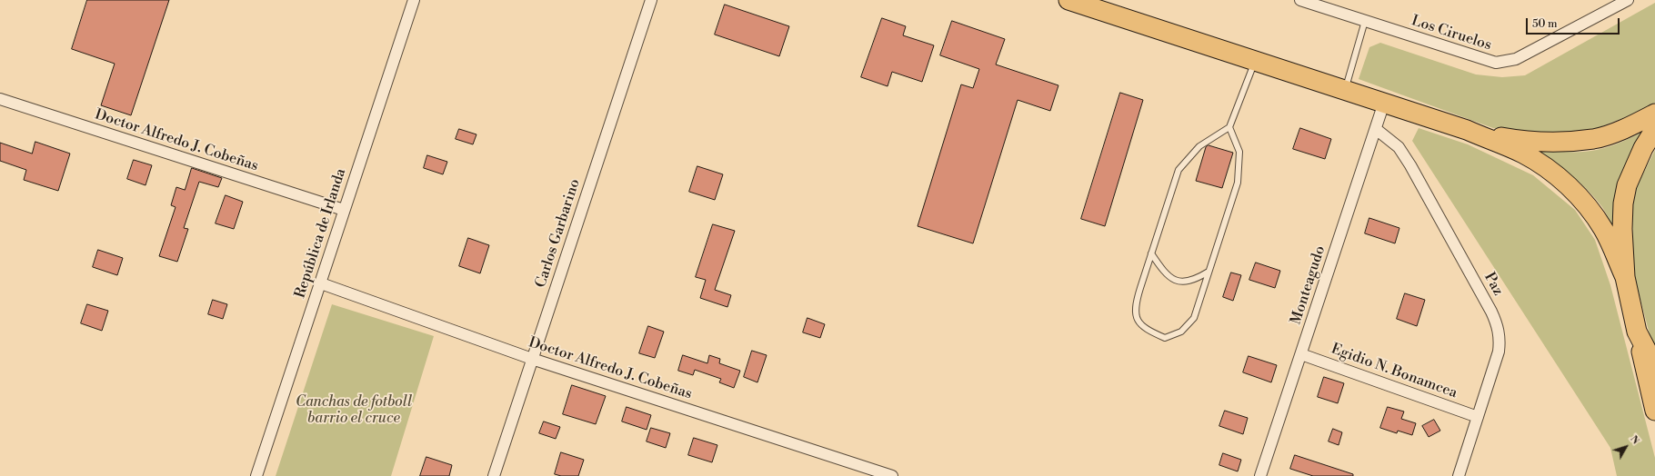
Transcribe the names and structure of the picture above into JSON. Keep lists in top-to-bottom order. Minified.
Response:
{"streets":{"street":["Los Ciruelos","Doctor Alfredo J. Cobeñas","República de Irlanda","Carlos Garbarino","Paz","Monteagudo","Egidio N. Bonamcea"]},"crossings":[["Doctor Alfredo J. Cobeñas","República de Irlanda"],["Doctor Alfredo J. Cobeñas","Carlos Garbarino"],["Paz","Monteagudo"],["Paz","Egidio N. Bonamcea"],["Monteagudo","Egidio N. Bonamcea"]],"parks":["Canchas de fotboll barrio el cruce"],"scale_bar":"50 m","north":"top right"}
